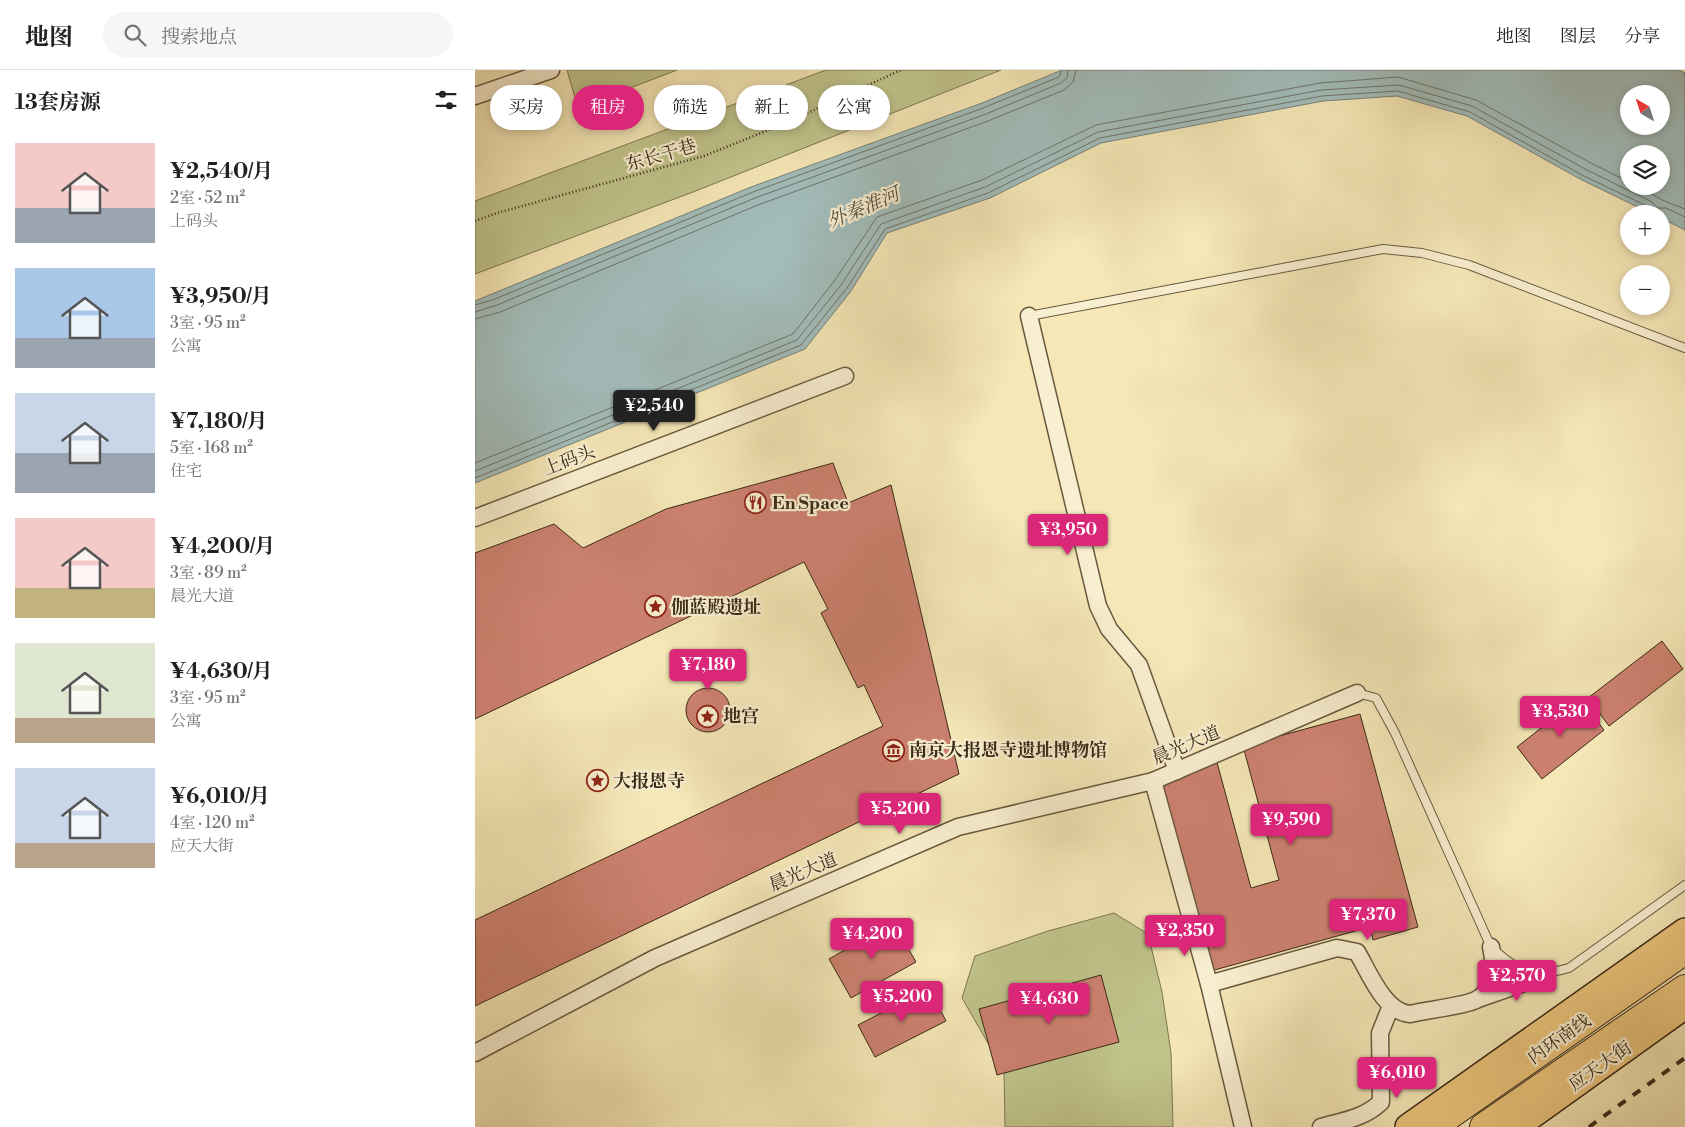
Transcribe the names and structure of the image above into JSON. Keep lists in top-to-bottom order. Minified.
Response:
{"streets":{"highway":["内环南线"],"main road":["应天大街"],"street":["上码头","晨光大道"],"path":["东长干巷"]},"water":["外秦淮河"],"places":{"restaurant":["En Space"],"place":["伽蓝殿遗址","地宫","大报恩寺"],"museum":["南京大报恩寺遗址博物馆"]},"north":"top left","page":{"header":"地图","search":"搜索地点","nav":["地图","图层","分享"],"heading":"13套房源","map_buttons":["+","−"],"chip":["买房","租房","筛选","新上","公寓"],"list":[{"name":"¥2,540/月","note":"2室 · 52 m² · 上码头"},{"name":"¥3,950/月","note":"3室 · 95 m² · 公寓"},{"name":"¥7,180/月","note":"5室 · 168 m² · 住宅"},{"name":"¥4,200/月","note":"3室 · 89 m² · 晨光大道"},{"name":"¥4,630/月","note":"3室 · 95 m² · 公寓"},{"name":"¥6,010/月","note":"4室 · 120 m² · 应天大街"}],"price":["¥2,540","¥3,950","¥7,180","¥3,530","¥5,200","¥9,590","¥7,370","¥2,350","¥4,200","¥2,570","¥5,200","¥4,630","¥6,010"]}}
